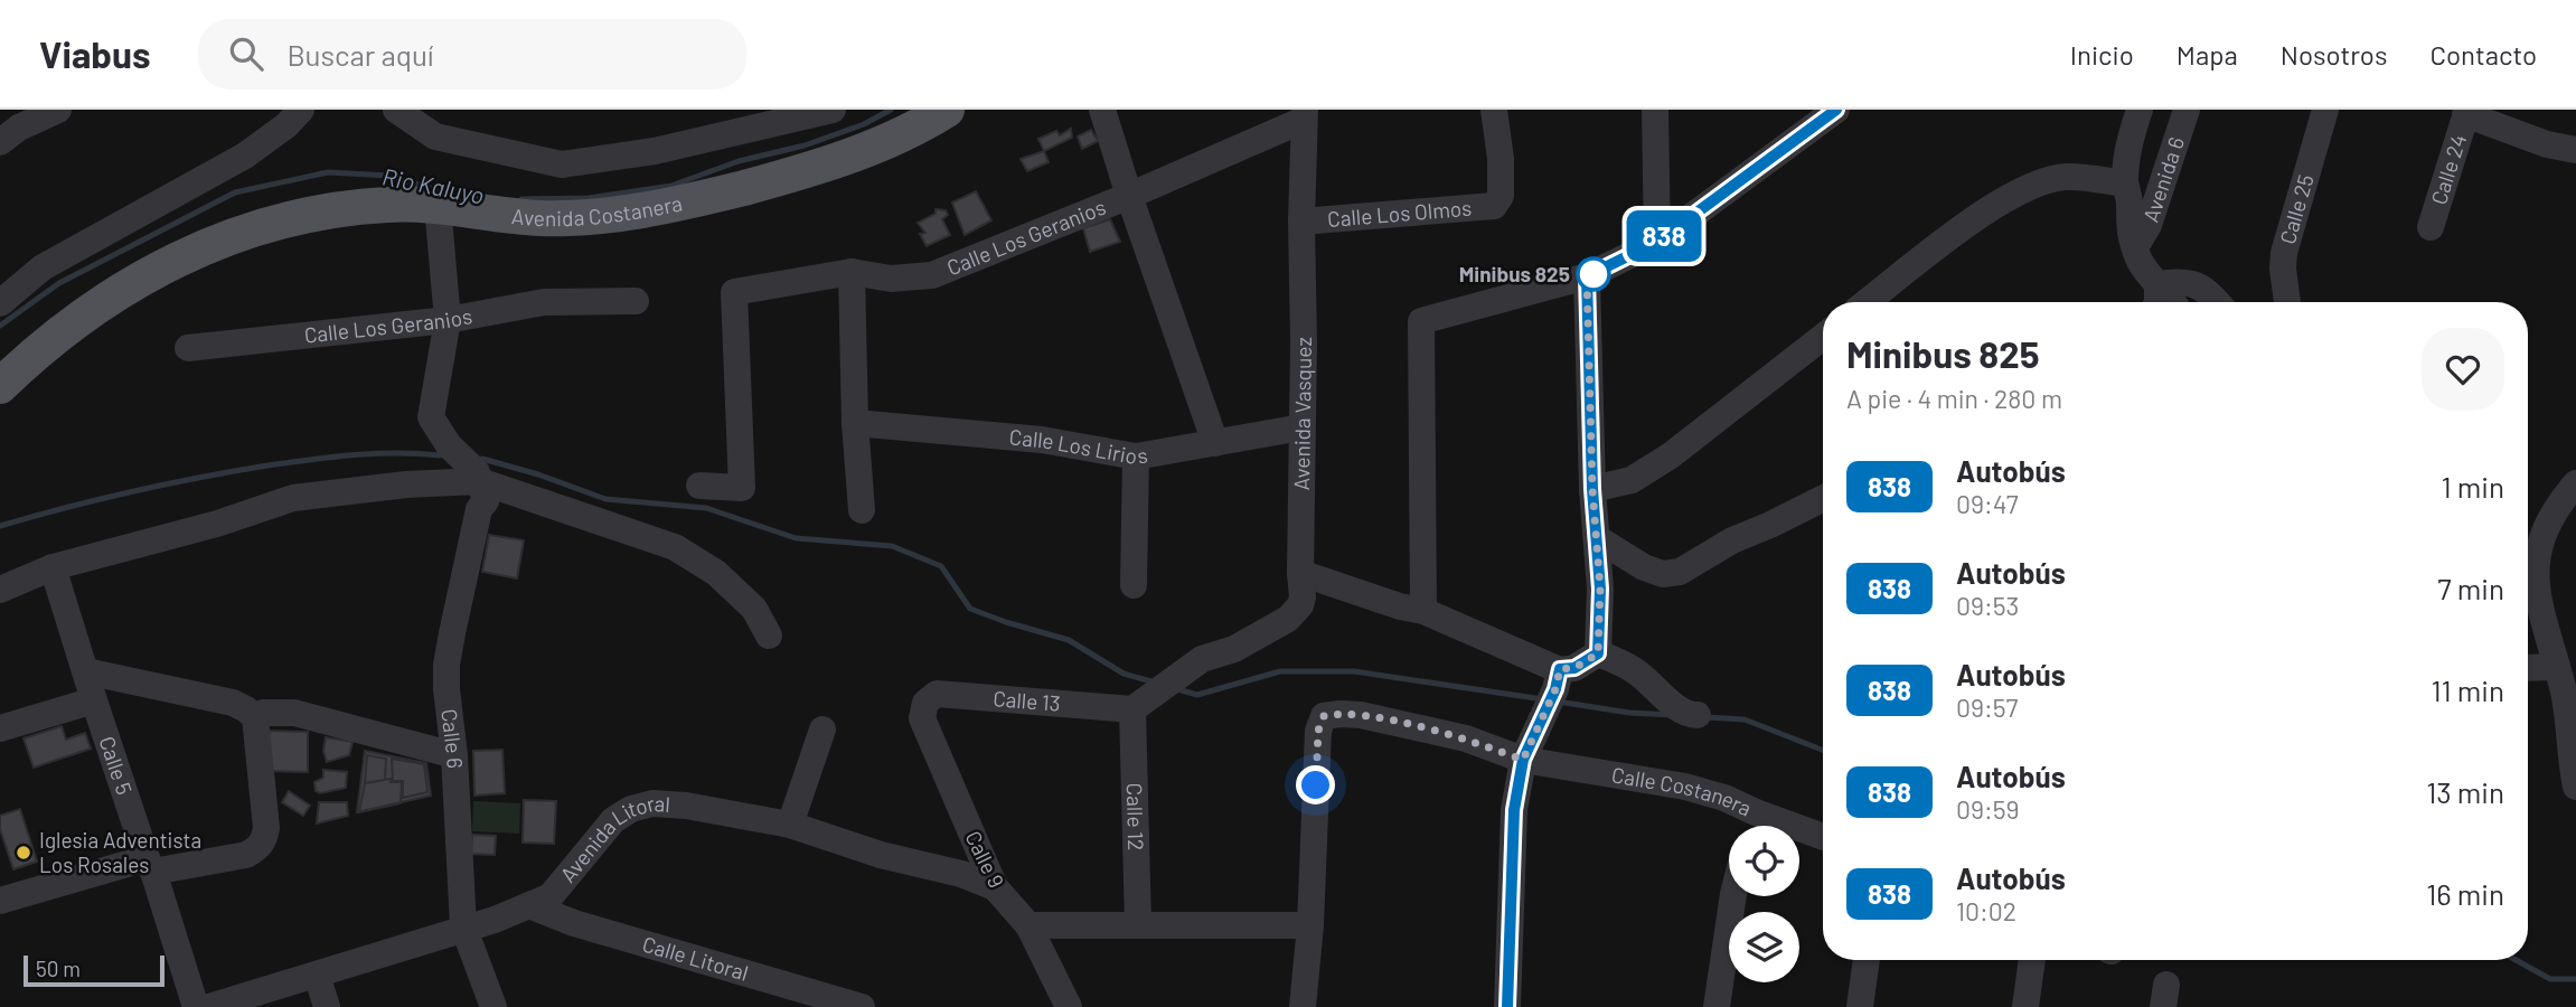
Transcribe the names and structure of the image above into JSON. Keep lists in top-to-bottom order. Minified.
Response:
{"streets":{"main road":["Avenida Costanera"],"street":["Calle 24","Avenida 6","Calle 25","Calle Los Olmos","Calle Los Geranios","Avenida Vasquez","Calle Los Lirios","Calle 13","Calle 6","Calle 5","Calle Costanera","Calle 12","Avenida Litoral","Calle 9","Calle Litoral"]},"crossings":[["Calle Los Olmos","Avenida Vasquez"],["Calle Los Geranios","Avenida Vasquez"],["Avenida Vasquez","Calle Los Lirios"],["Avenida Vasquez","Calle 13"],["Avenida Vasquez","Calle 12"],["Calle 13","Calle 12"],["Calle 13","Calle 9"],["Calle 6","Avenida Litoral"],["Avenida Litoral","Calle 9"],["Avenida Litoral","Calle Litoral"]],"water":["Rio Kaluyo"],"places":["Minibus 825","Iglesia Adventista Los Rosales"],"lines":["bus line 838"],"scale_bar":"50 m","page":{"header":"Viabus","search":"Buscar aquí","nav":["Inicio","Mapa","Nosotros","Contacto"],"on_map":"838","heading":["Minibus 825","A pie · 4 min · 280 m"],"list":[{"mark":"838","name":"Autobús","note":"09:47","value":"1 min"},{"mark":"838","name":"Autobús","note":"09:53","value":"7 min"},{"mark":"838","name":"Autobús","note":"09:57","value":"11 min"},{"mark":"838","name":"Autobús","note":"09:59","value":"13 min"},{"mark":"838","name":"Autobús","note":"10:02","value":"16 min"}],"scale":"50 m"}}
